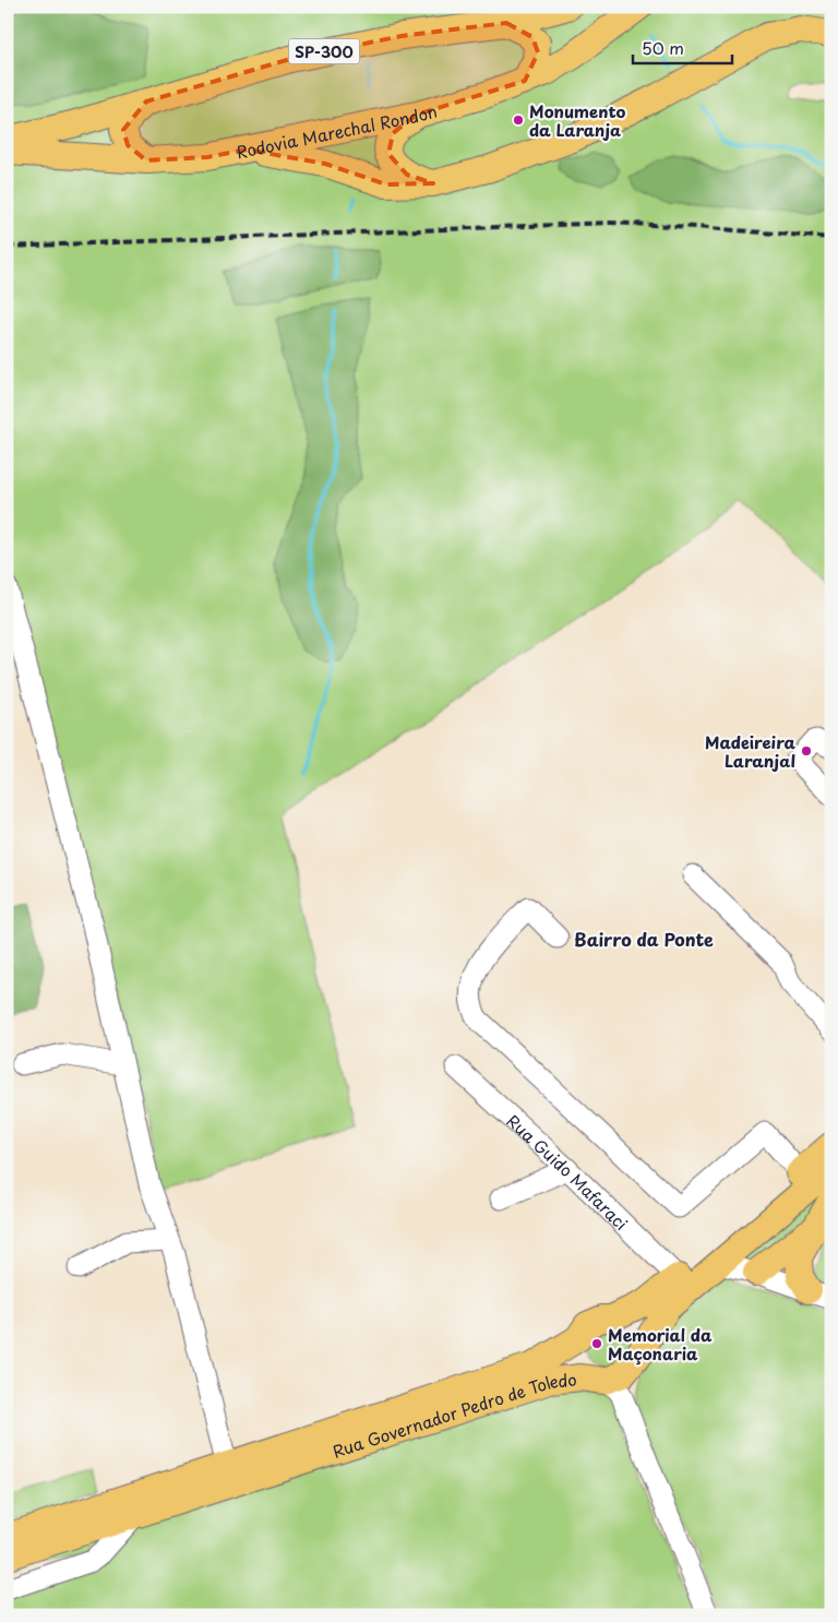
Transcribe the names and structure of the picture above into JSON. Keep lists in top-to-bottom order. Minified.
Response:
{"streets":{"main road":["SP-300","Rodovia Marechal Rondon","Rua Governador Pedro de Toledo"],"street":["Rua Guido Mafaraci"]},"crossings":[["Rua Guido Mafaraci","Rua Governador Pedro de Toledo"]],"districts":["Bairro da Ponte"],"places":["Monumento da Laranja","Madeireira Laranjal","Memorial da Maçonaria"],"scale_bar":"50 m"}
